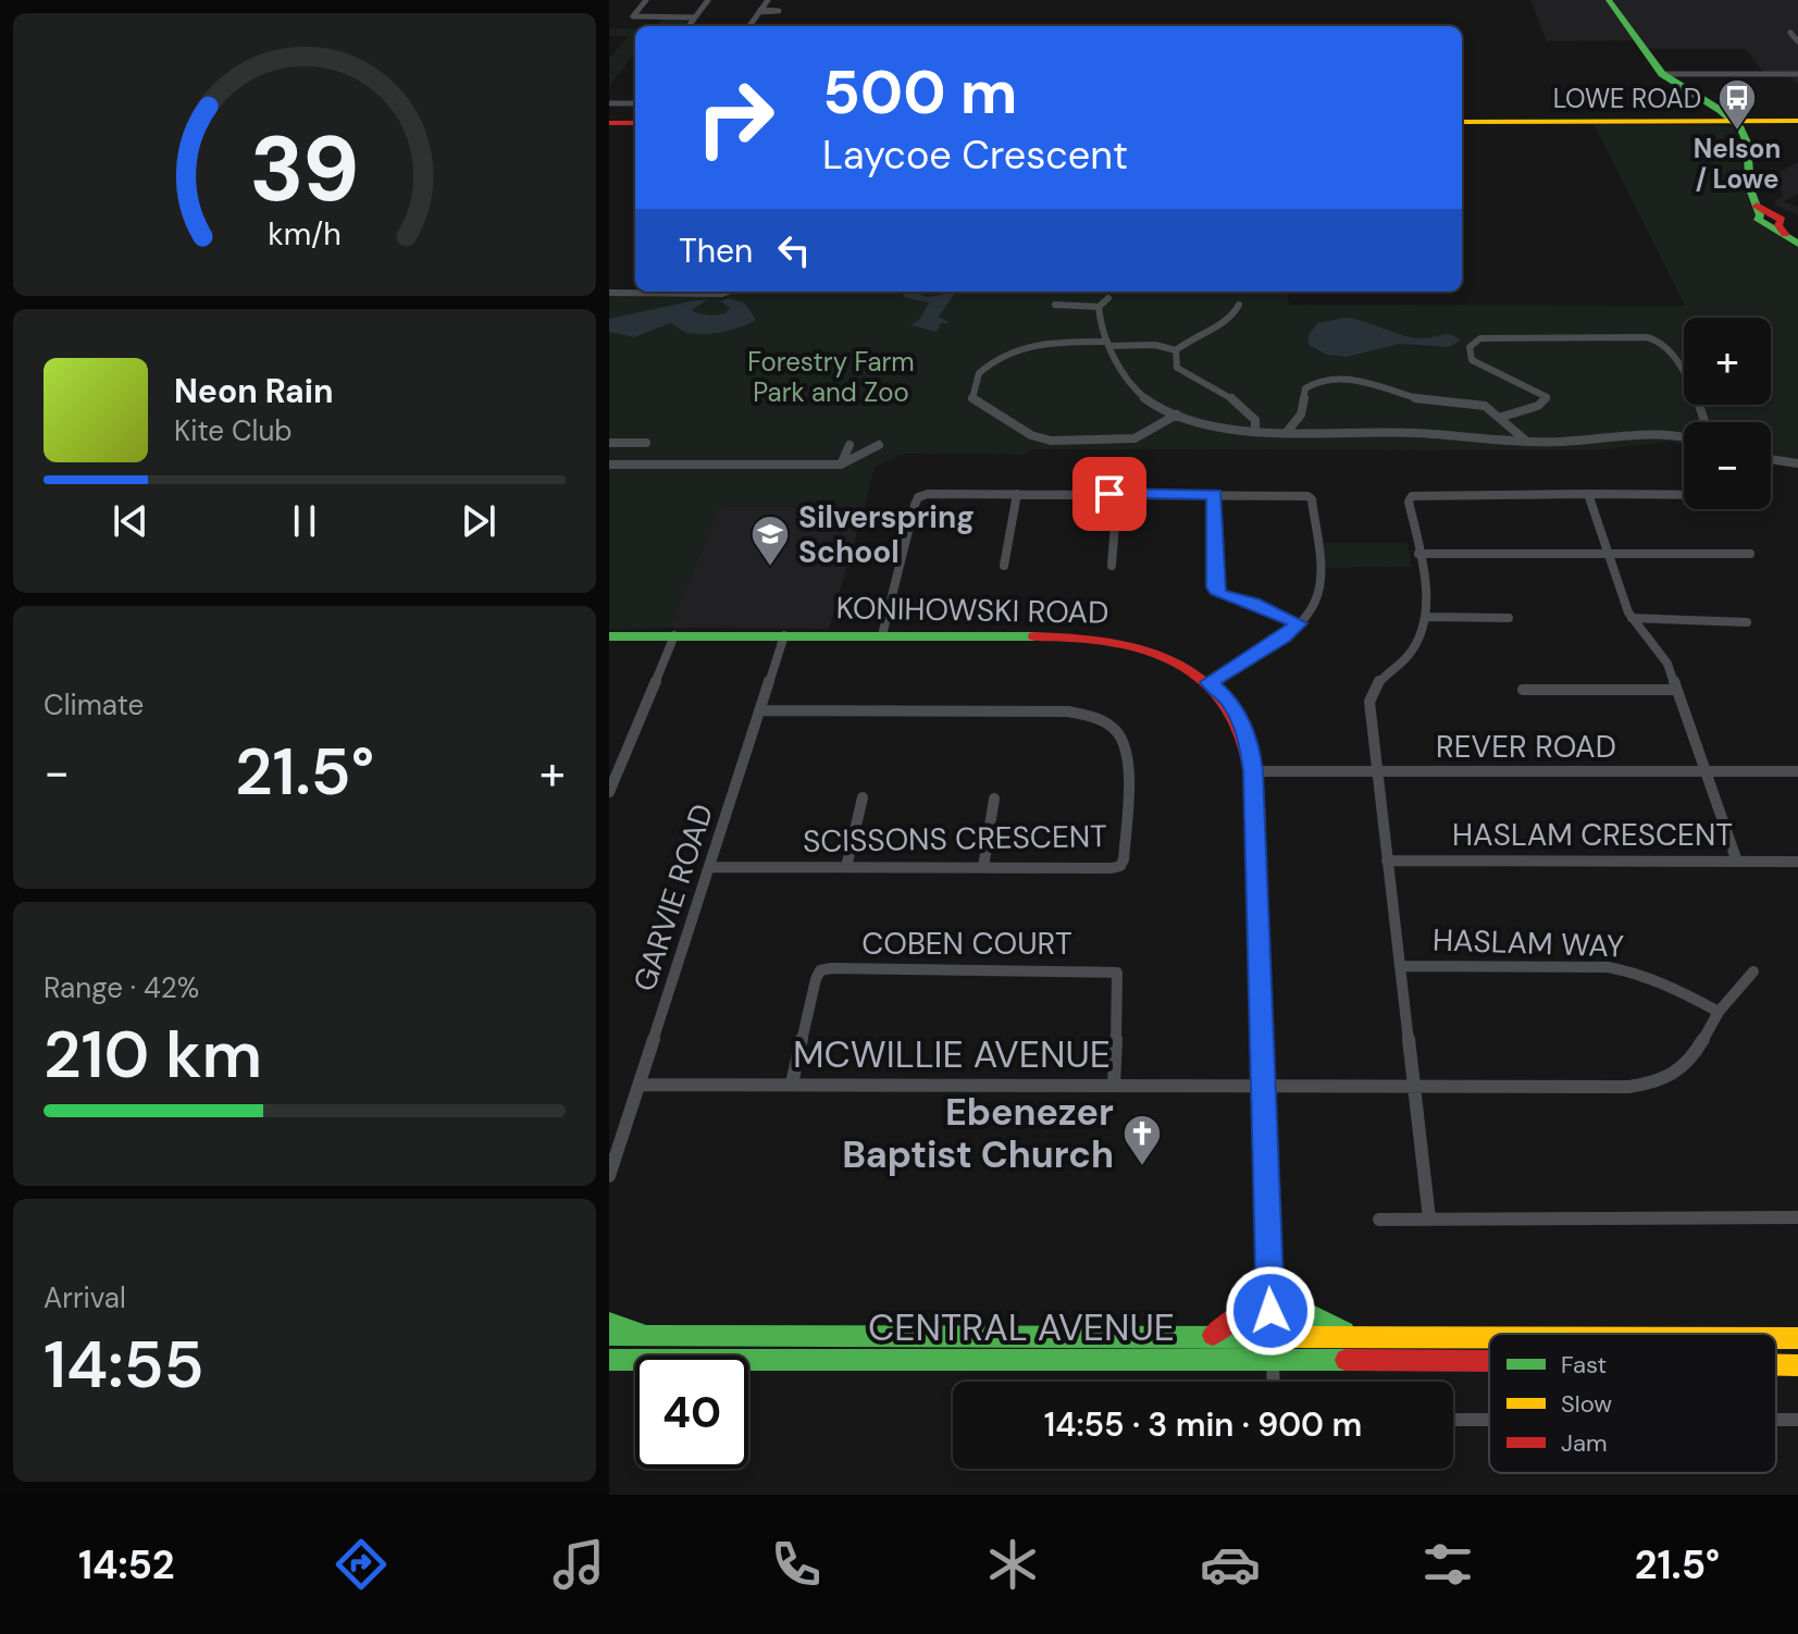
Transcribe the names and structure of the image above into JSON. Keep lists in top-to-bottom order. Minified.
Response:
{"streets":{"street":["LOWE ROAD","KONIHOWSKI ROAD","REVER ROAD","HASLAM CRESCENT","SCISSONS CRESCENT","GARVIE ROAD","COBEN COURT","HASLAM WAY","MCWILLIE AVENUE","CENTRAL AVENUE"]},"crossings":[["KONIHOWSKI ROAD","REVER ROAD"],["KONIHOWSKI ROAD","GARVIE ROAD"],["KONIHOWSKI ROAD","MCWILLIE AVENUE"],["KONIHOWSKI ROAD","CENTRAL AVENUE"],["SCISSONS CRESCENT","GARVIE ROAD"],["GARVIE ROAD","MCWILLIE AVENUE"],["COBEN COURT","MCWILLIE AVENUE"]],"parks":["Forestry Farm Park and Zoo"],"places":{"bus stop":["Nelson / Lowe"],"school or university":["Silverspring School"],"church":["Ebenezer Baptist Church"]},"legend":["Fast","Slow","Jam"],"page":{"turn":["500 m","Laycoe Crescent"],"then":"Then","map_buttons":["+","−"],"song":["Neon Rain","Kite Club"],"tile":["Climate",["Range · 42%","210 km"],["Arrival","14:55"]],"heat":["−","21.5°","+"],"limit":"40","trip":"14:55 · 3 min · 900 m","tabs":["14:52","21.5°"],"gauge":["39","km/h"]}}
